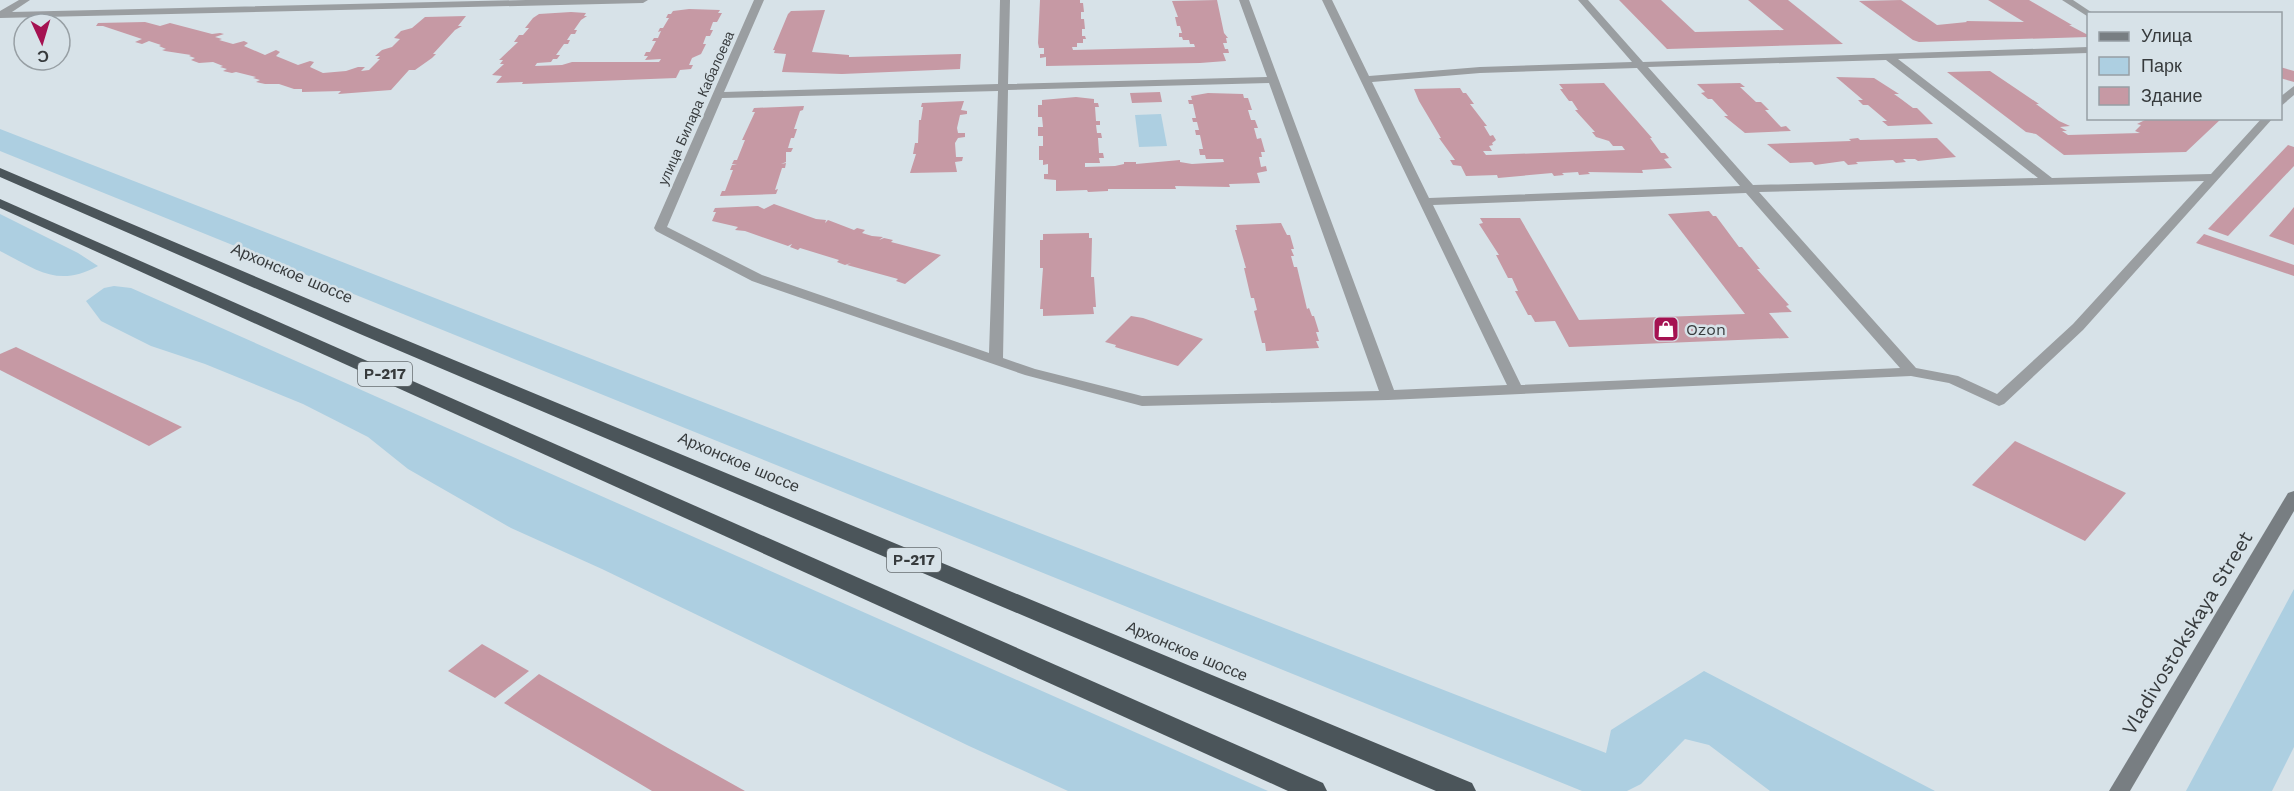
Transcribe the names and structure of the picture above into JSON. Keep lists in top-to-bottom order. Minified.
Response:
{"streets":{"highway":["Архонское шоссе","Р-217"],"main road":["Vladivostokskaya Street"],"street":["улица Билара Кабалоева"]},"places":{"shop":["Ozon"]},"legend":["Улица","Парк","Здание"],"north":"bottom"}
